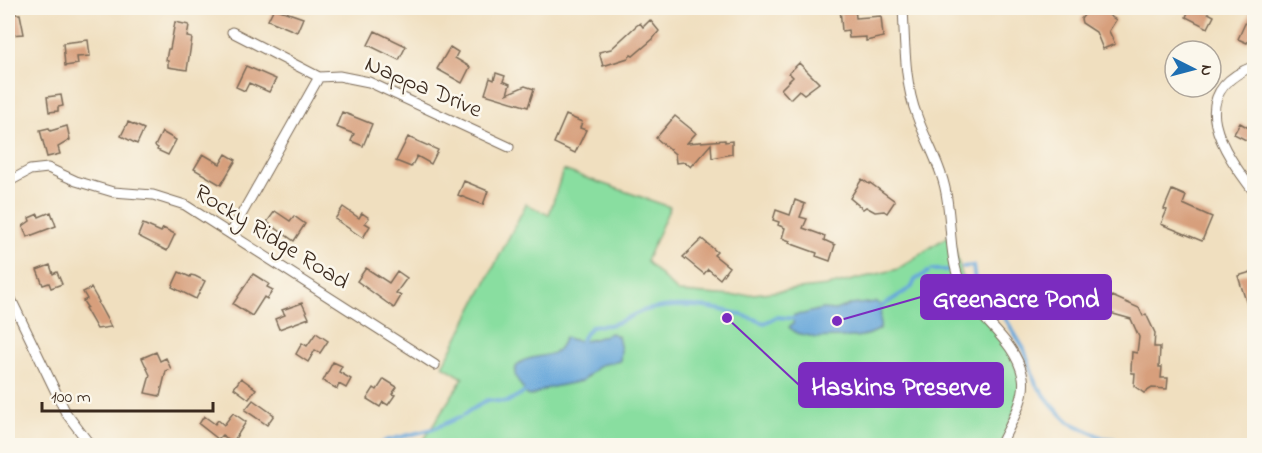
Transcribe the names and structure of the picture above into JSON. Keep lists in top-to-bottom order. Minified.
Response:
{"streets":{"street":["Nappa Drive","Rocky Ridge Road"]},"places":["Haskins Preserve","Greenacre Pond"],"scale_bar":"100 m","north":"right"}
